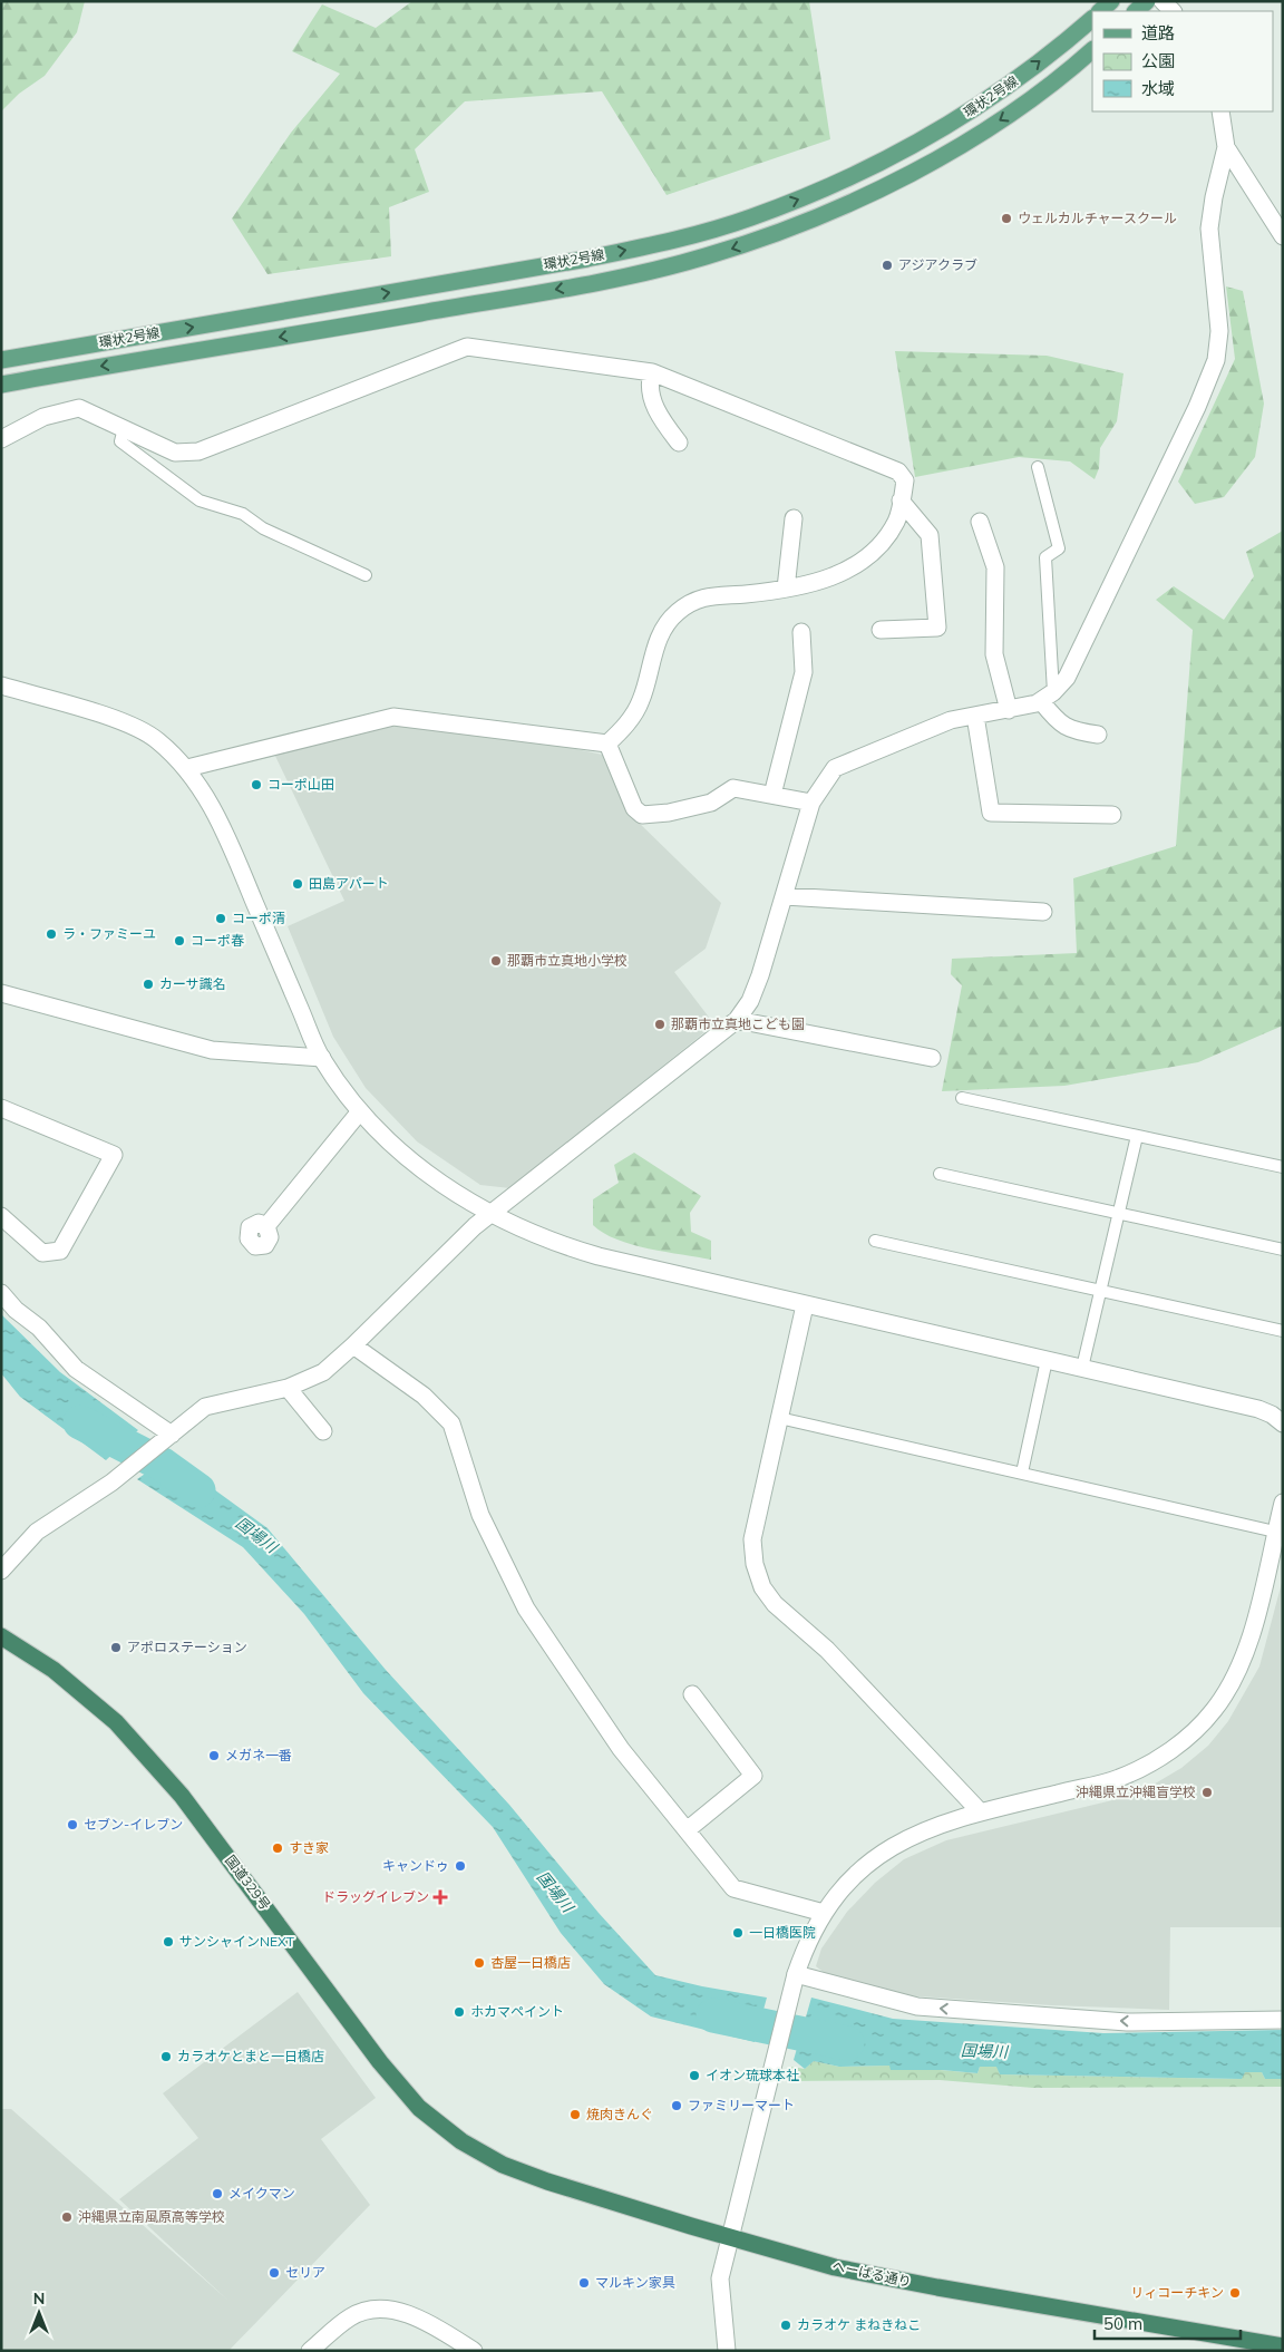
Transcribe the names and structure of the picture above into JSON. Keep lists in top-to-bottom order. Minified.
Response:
{"streets":{"highway":["国道329号","へーばる通り"],"main road":["環状2号線"]},"crossings":[["国道329号","へーばる通り"]],"water":["国場川"],"places":{"other":["ウェルカルチャースクール","アジアクラブ","コーポ山田","田島アパート","コーポ清","ラ・ファミーユ","コーポ春","那覇市立真地小学校","カーサ識名","那覇市立真地こども園","アポロステーション","メガネ一番","沖縄県立沖縄盲学校","セブン-イレブン","すき家","キャンドゥ","一日橋医院","サンシャインNEXT","杏屋一日橋店","ホカマペイント","カラオケとまと一日橋店","イオン琉球本社","ファミリーマート","焼肉きんぐ","メイクマン","沖縄県立南風原高等学校","セリア","マルキン家具","リィコーチキン","カラオケ まねきねこ"],"health":["ドラッグイレブン"]},"legend":["道路","公園","水域"],"scale_bar":"50 m","north":"top"}
